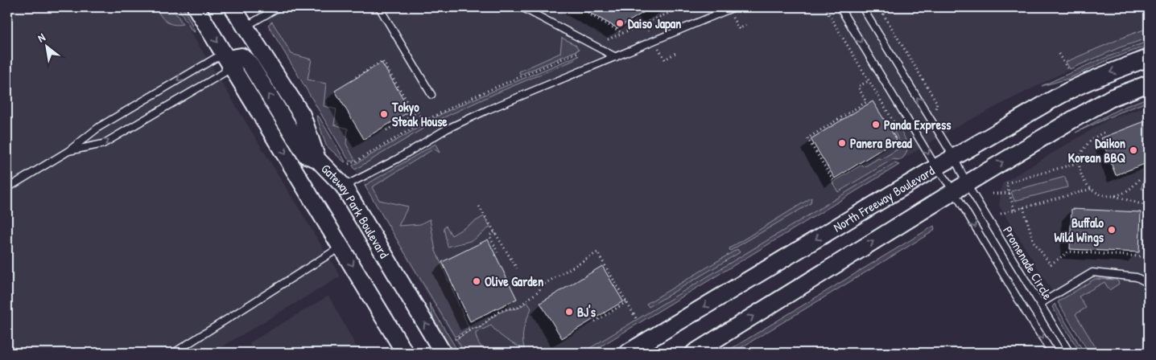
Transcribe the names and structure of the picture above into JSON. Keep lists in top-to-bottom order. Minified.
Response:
{"streets":{"street":["North Freeway Boulevard","Gateway Park Boulevard"],"lane":["Promenade Circle"]},"places":["Daiso Japan","Tokyo Steak House","Panda Express","Panera Bread","Daikon Korean BBQ","Buffalo Wild Wings","Olive Garden","BJ's"],"north":"top left"}
